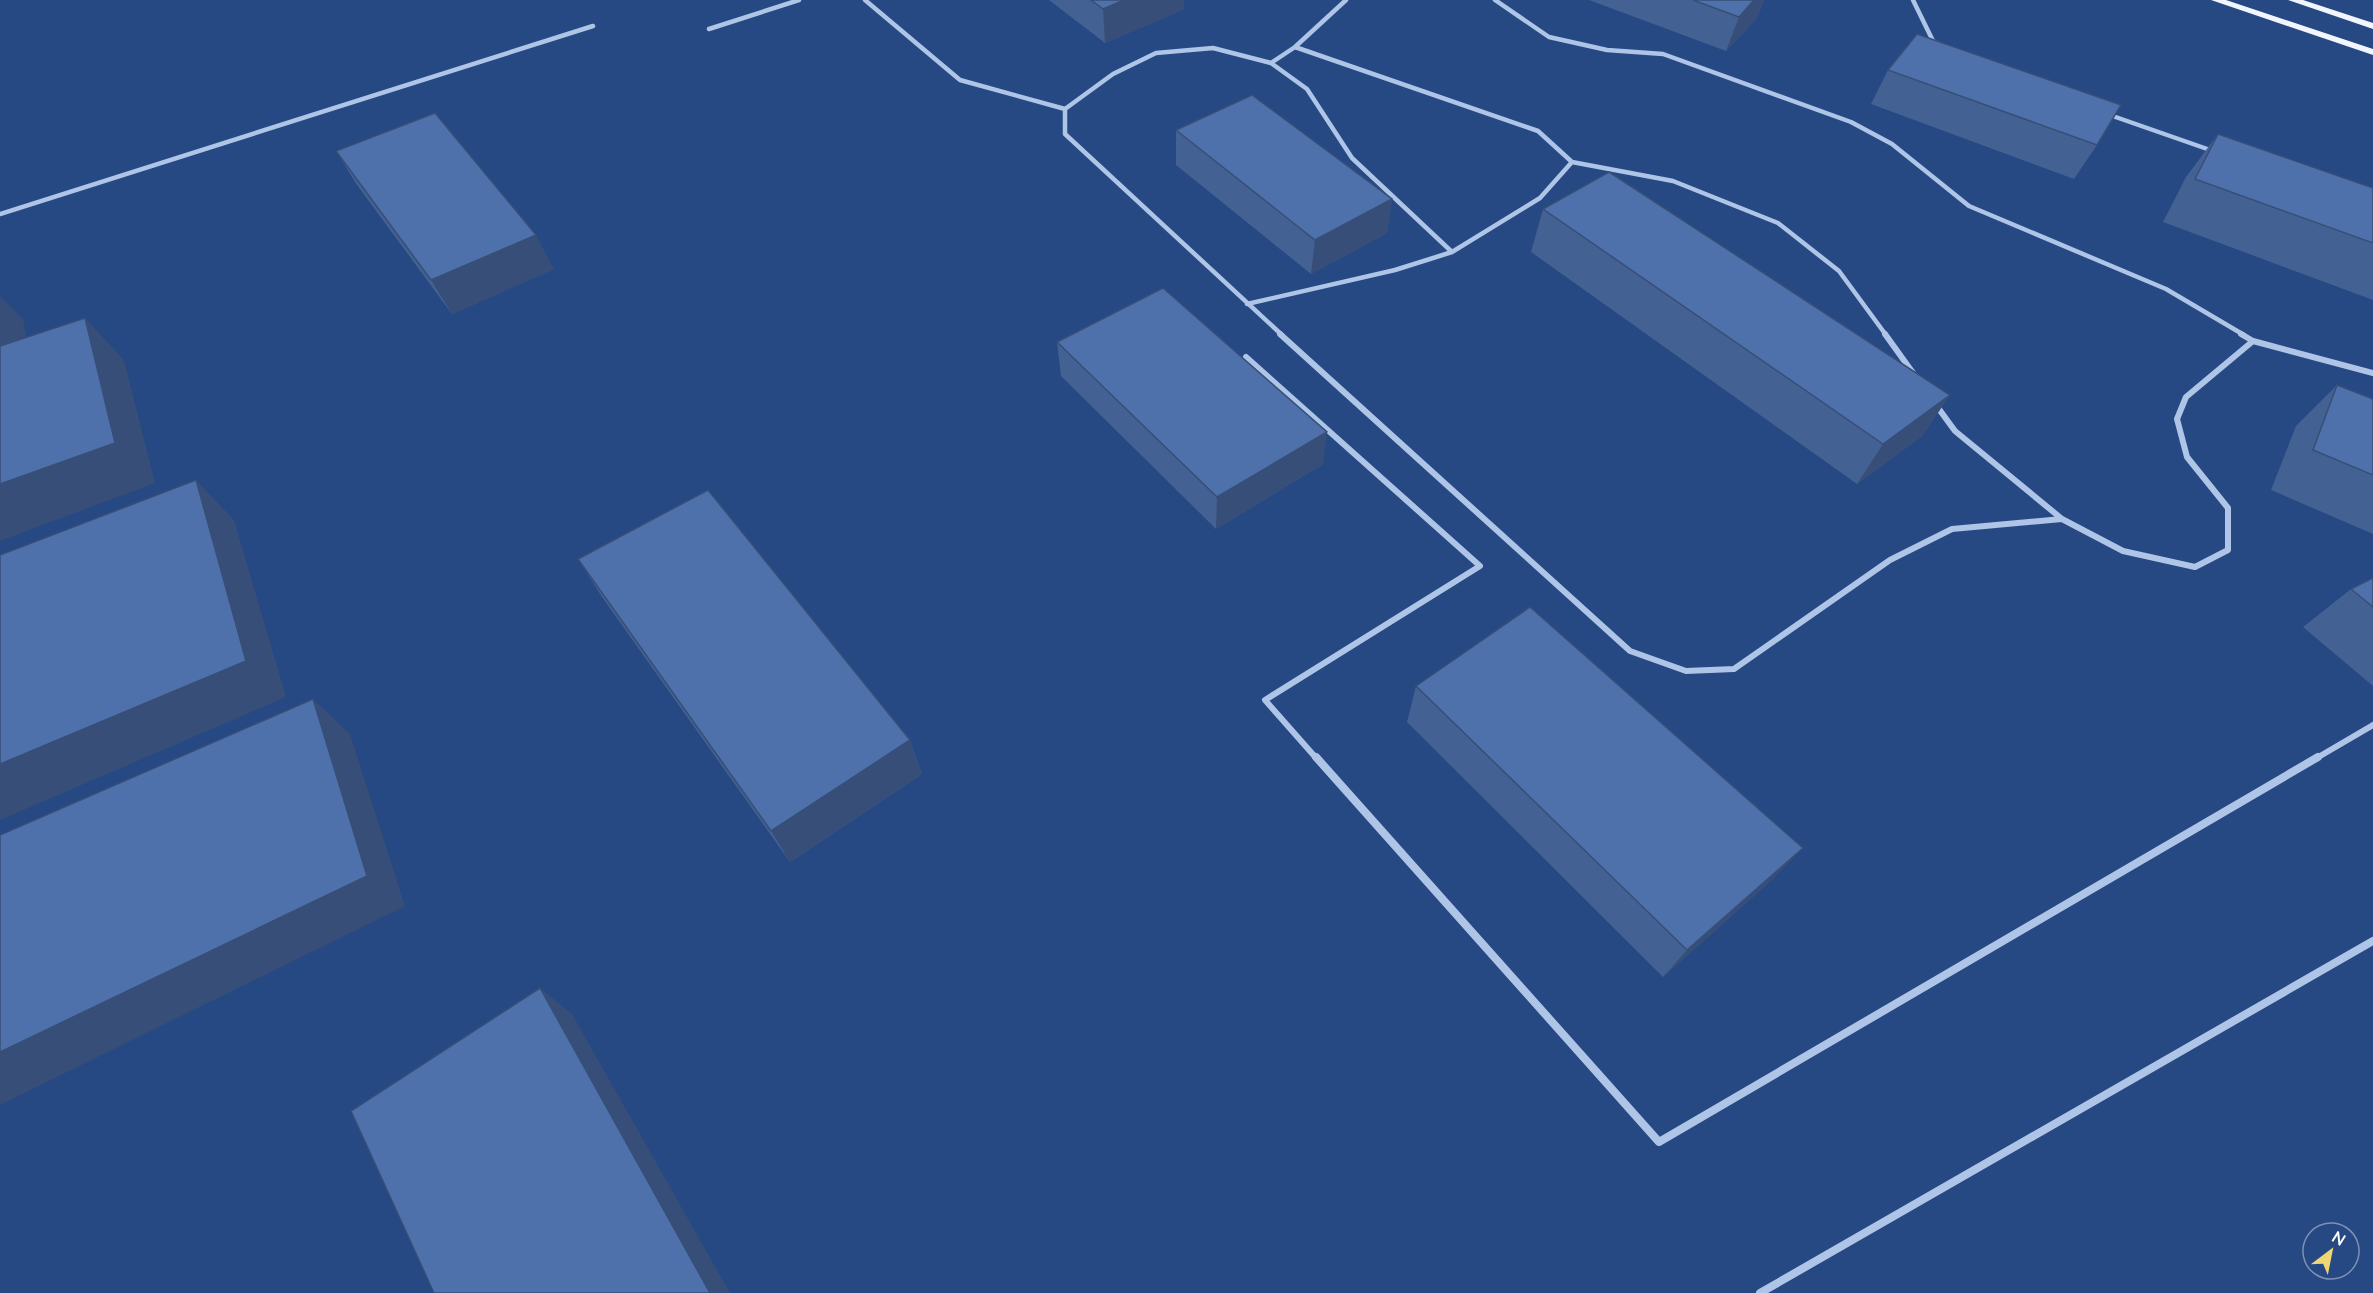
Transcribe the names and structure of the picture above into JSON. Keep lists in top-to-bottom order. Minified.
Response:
{"north":"top right"}
